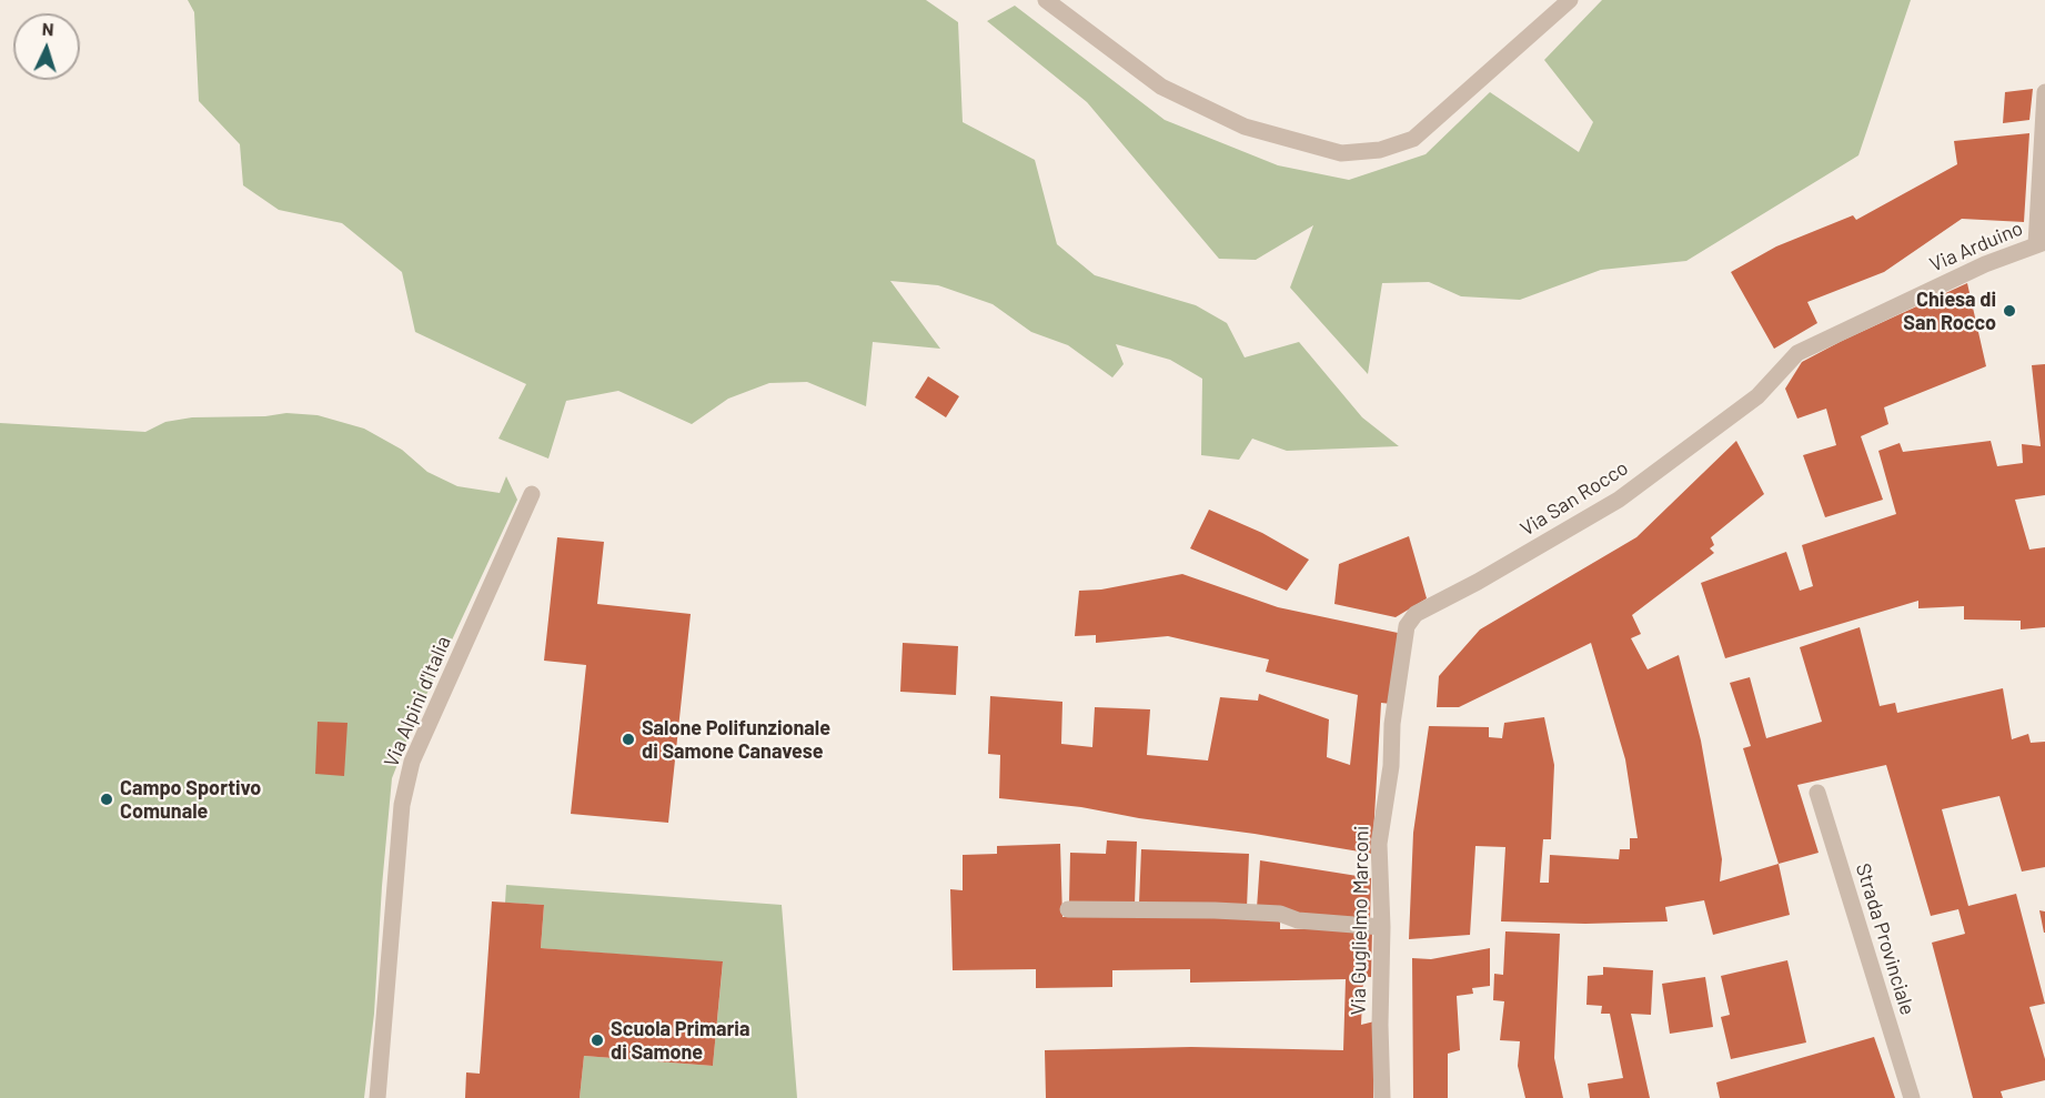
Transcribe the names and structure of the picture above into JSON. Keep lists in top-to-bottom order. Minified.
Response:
{"streets":{"street":["Via Arduino","Via San Rocco","Via Alpini d'Italia","Via Guglielmo Marconi","Strada Provinciale"]},"crossings":[["Via Arduino","Via San Rocco"],["Via San Rocco","Via Guglielmo Marconi"]],"places":["Chiesa di San Rocco","Salone Polifunzionale di Samone Canavese","Campo Sportivo Comunale","Scuola Primaria di Samone"],"north":"top"}
